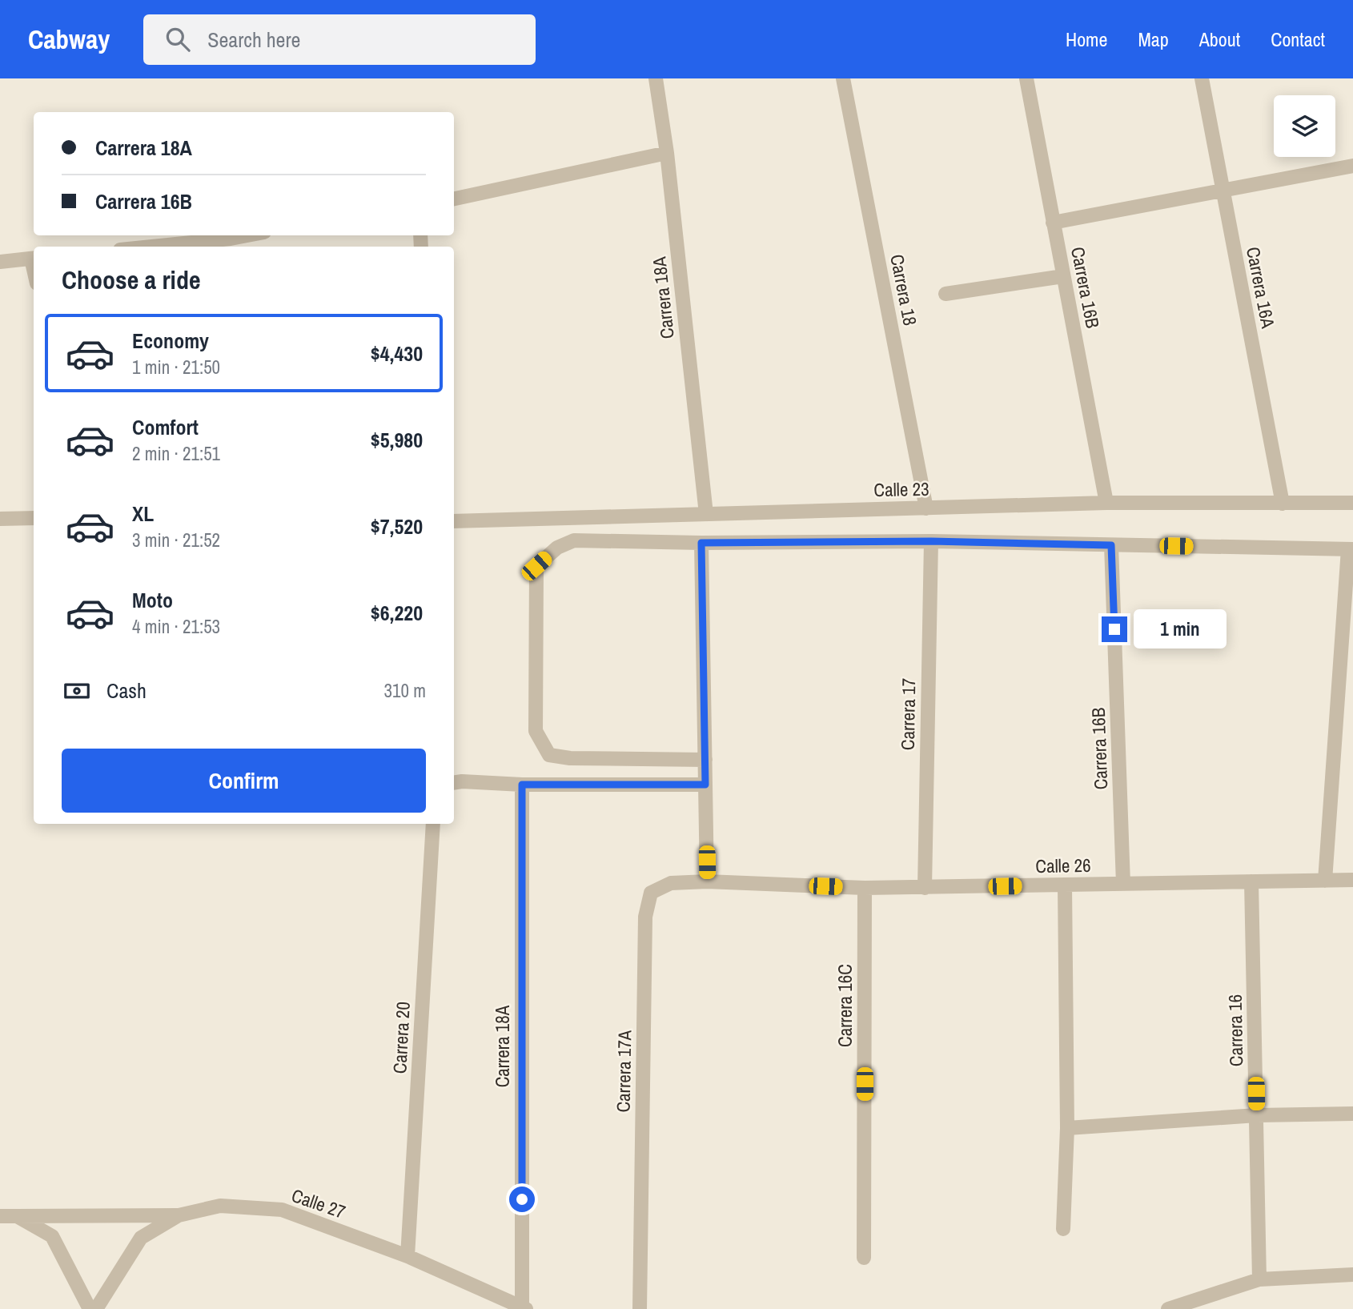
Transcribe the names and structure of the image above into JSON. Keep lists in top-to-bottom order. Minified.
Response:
{"streets":{"street":["Carrera 16B","Carrera 16A","Carrera 18","Carrera 18A","Calle 23","Carrera 17","Calle 26","Carrera 16C","Carrera 16","Carrera 20","Carrera 17A","Calle 27"]},"crossings":[["Carrera 16B","Calle 23"],["Carrera 16B","Calle 26"],["Carrera 16A","Calle 23"],["Carrera 18","Calle 23"],["Carrera 18A","Calle 23"],["Carrera 18A","Calle 27"],["Carrera 17","Calle 26"],["Calle 26","Carrera 16C"],["Calle 26","Carrera 16"],["Calle 26","Carrera 17A"],["Carrera 20","Calle 27"]],"page":{"header":"Cabway","search":"Search here","nav":["Home","Map","About","Contact"],"banner":["Carrera 18A","Carrera 16B"],"heading":"Choose a ride","list":[{"name":"Economy","note":"1 min · 21:50","value":"$4,430"},{"name":"Comfort","note":"2 min · 21:51","value":"$5,980"},{"name":"XL","note":"3 min · 21:52","value":"$7,520"},{"name":"Moto","note":"4 min · 21:53","value":"$6,220"}],"bubble":"1 min","pay":["Cash","310 m"],"buttons":"Confirm"}}
